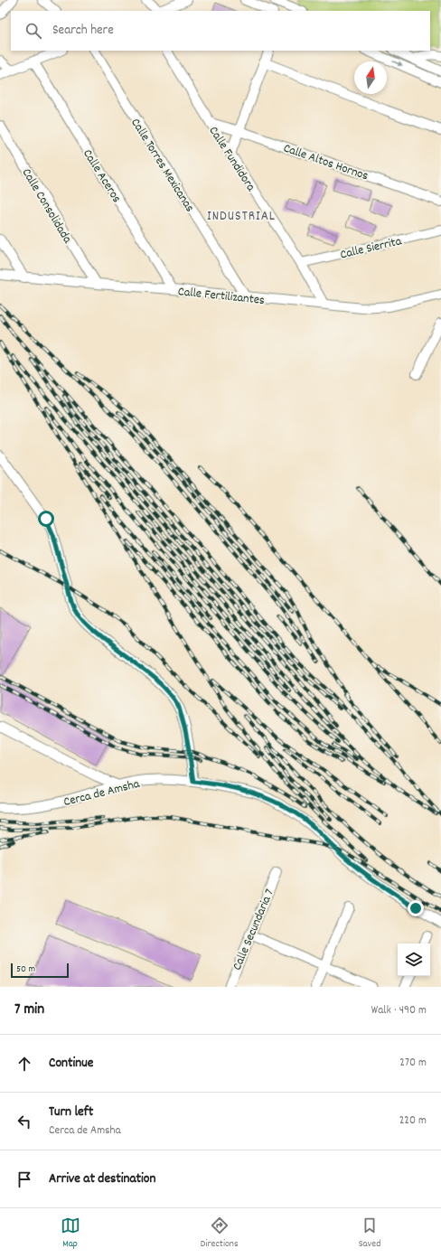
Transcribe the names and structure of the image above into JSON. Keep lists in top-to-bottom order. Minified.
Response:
{"streets":{"street":["Calle Fundidora","Calle Altos Hornos","Calle Torres Mexicanas","Calle Aceros","Calle Consolidada","Calle Sierrita","Calle Fertilizantes","Cerca de Amsha","Calle Secundaria 7"]},"crossings":[["Calle Fundidora","Calle Altos Hornos"],["Calle Fundidora","Calle Sierrita"],["Calle Fundidora","Calle Fertilizantes"],["Calle Torres Mexicanas","Calle Fertilizantes"],["Calle Aceros","Calle Fertilizantes"],["Calle Consolidada","Calle Fertilizantes"]],"districts":["INDUSTRIAL"],"scale_bar":"50 m","north":"top","page":{"search":"Search here","scale":"50 m","heading":["7 min","Walk · 490 m"],"list":[["Continue","270 m"],["Turn left","Cerca de Amsha","220 m"],"Arrive at destination"],"nav":["Map","Directions","Saved"]}}
